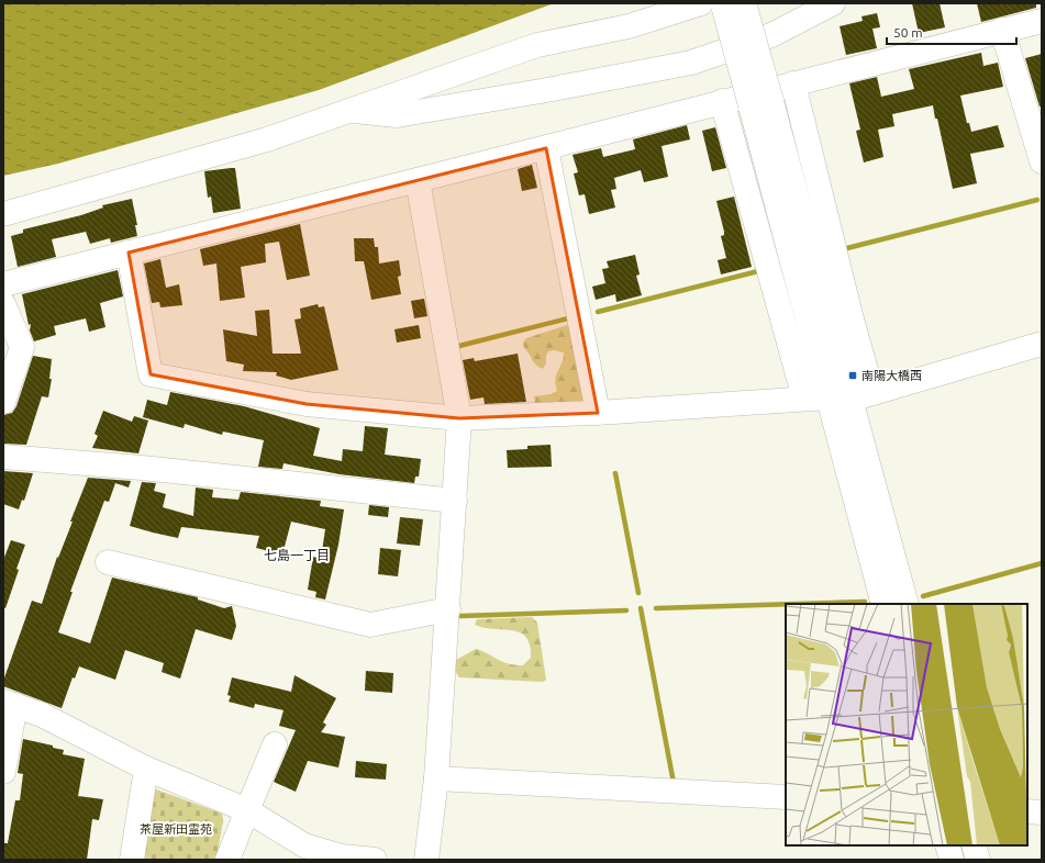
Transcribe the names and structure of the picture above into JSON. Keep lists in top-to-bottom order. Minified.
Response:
{"districts":["七島一丁目"],"parks":["茶屋新田霊苑"],"places":{"transit":["南陽大橋西"]},"scale_bar":"50 m"}
